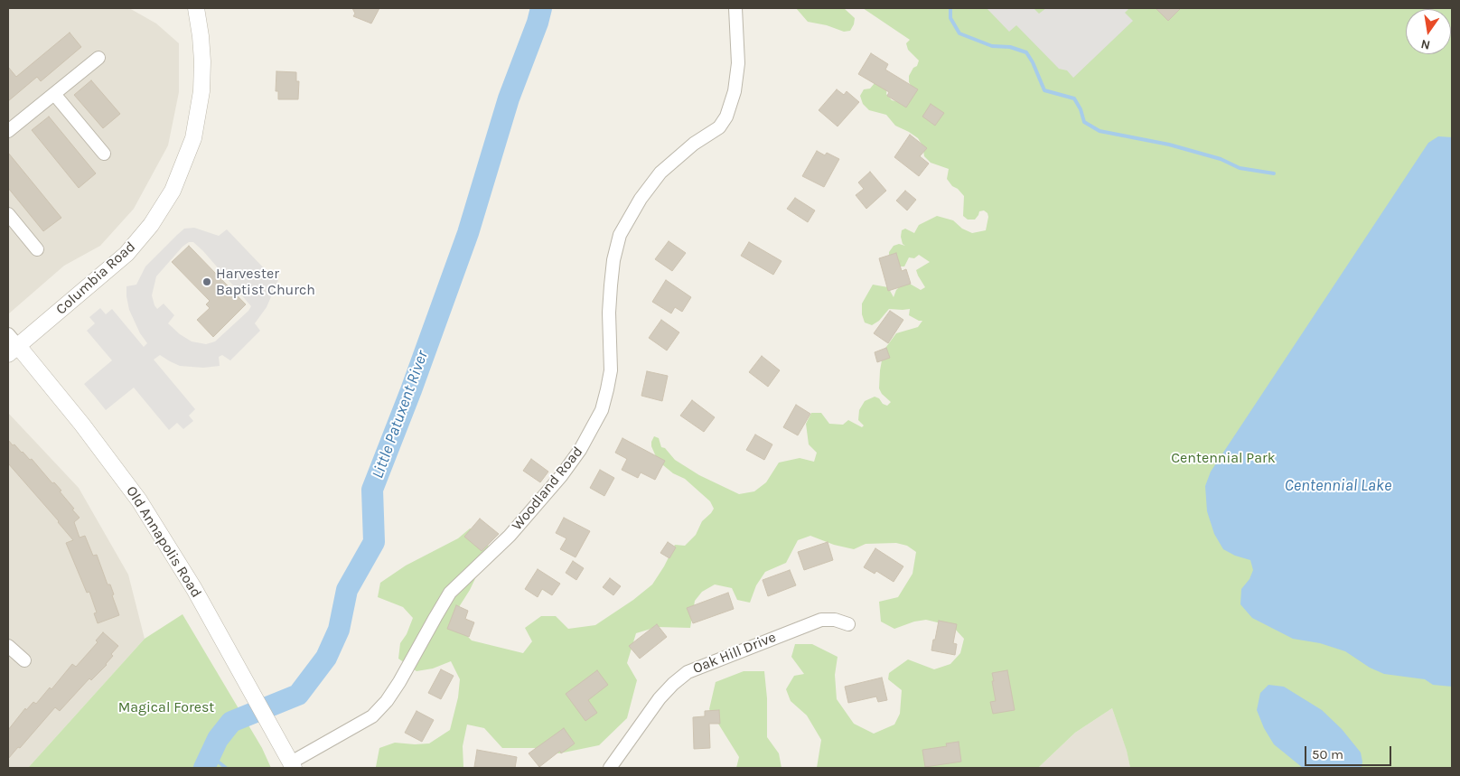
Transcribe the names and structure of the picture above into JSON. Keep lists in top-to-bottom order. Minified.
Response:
{"streets":{"street":["Columbia Road","Woodland Road","Old Annapolis Road","Oak Hill Drive"]},"crossings":[["Columbia Road","Old Annapolis Road"],["Woodland Road","Old Annapolis Road"]],"water":["Little Patuxent River","Centennial Lake"],"parks":["Centennial Park","Magical Forest"],"places":["Harvester Baptist Church"],"scale_bar":"50 m","north":"bottom"}
